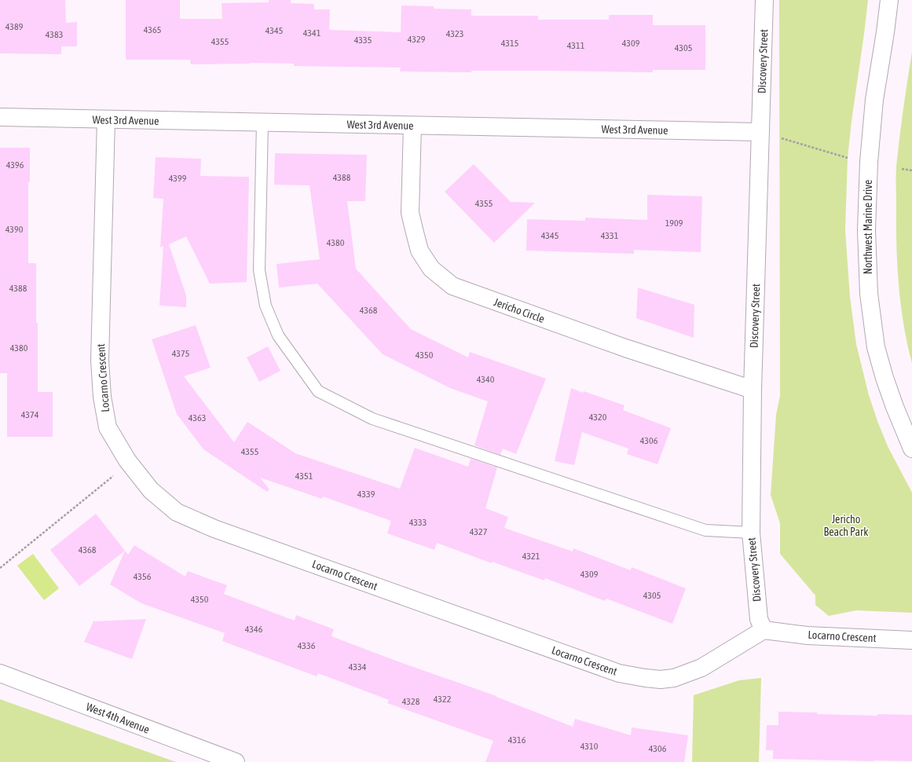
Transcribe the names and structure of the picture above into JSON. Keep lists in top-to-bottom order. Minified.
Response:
{"streets":{"street":["Discovery Street","West 3rd Avenue","Northwest Marine Drive","Jericho Circle","Locarno Crescent","West 4th Avenue"]},"crossings":[["Discovery Street","West 3rd Avenue"],["Discovery Street","Jericho Circle"],["Discovery Street","Locarno Crescent"],["West 3rd Avenue","Jericho Circle"],["West 3rd Avenue","Locarno Crescent"]],"parks":["Jericho Beach Park"],"house_numbers":["4389","4365","4345","4341","4323","4383","4329","4335","4355","4315","4309","4311","4305","4396","4388","4399","4355","1909","4390","4345","4331","4380","4388","4368","4380","4375","4350","4340","4374","4320","4363","4306","4355","4351","4339","4333","4327","4368","4321","4309","4356","4305","4350","4346","4336","4334","4322","4328","4316","4310","4306"]}
